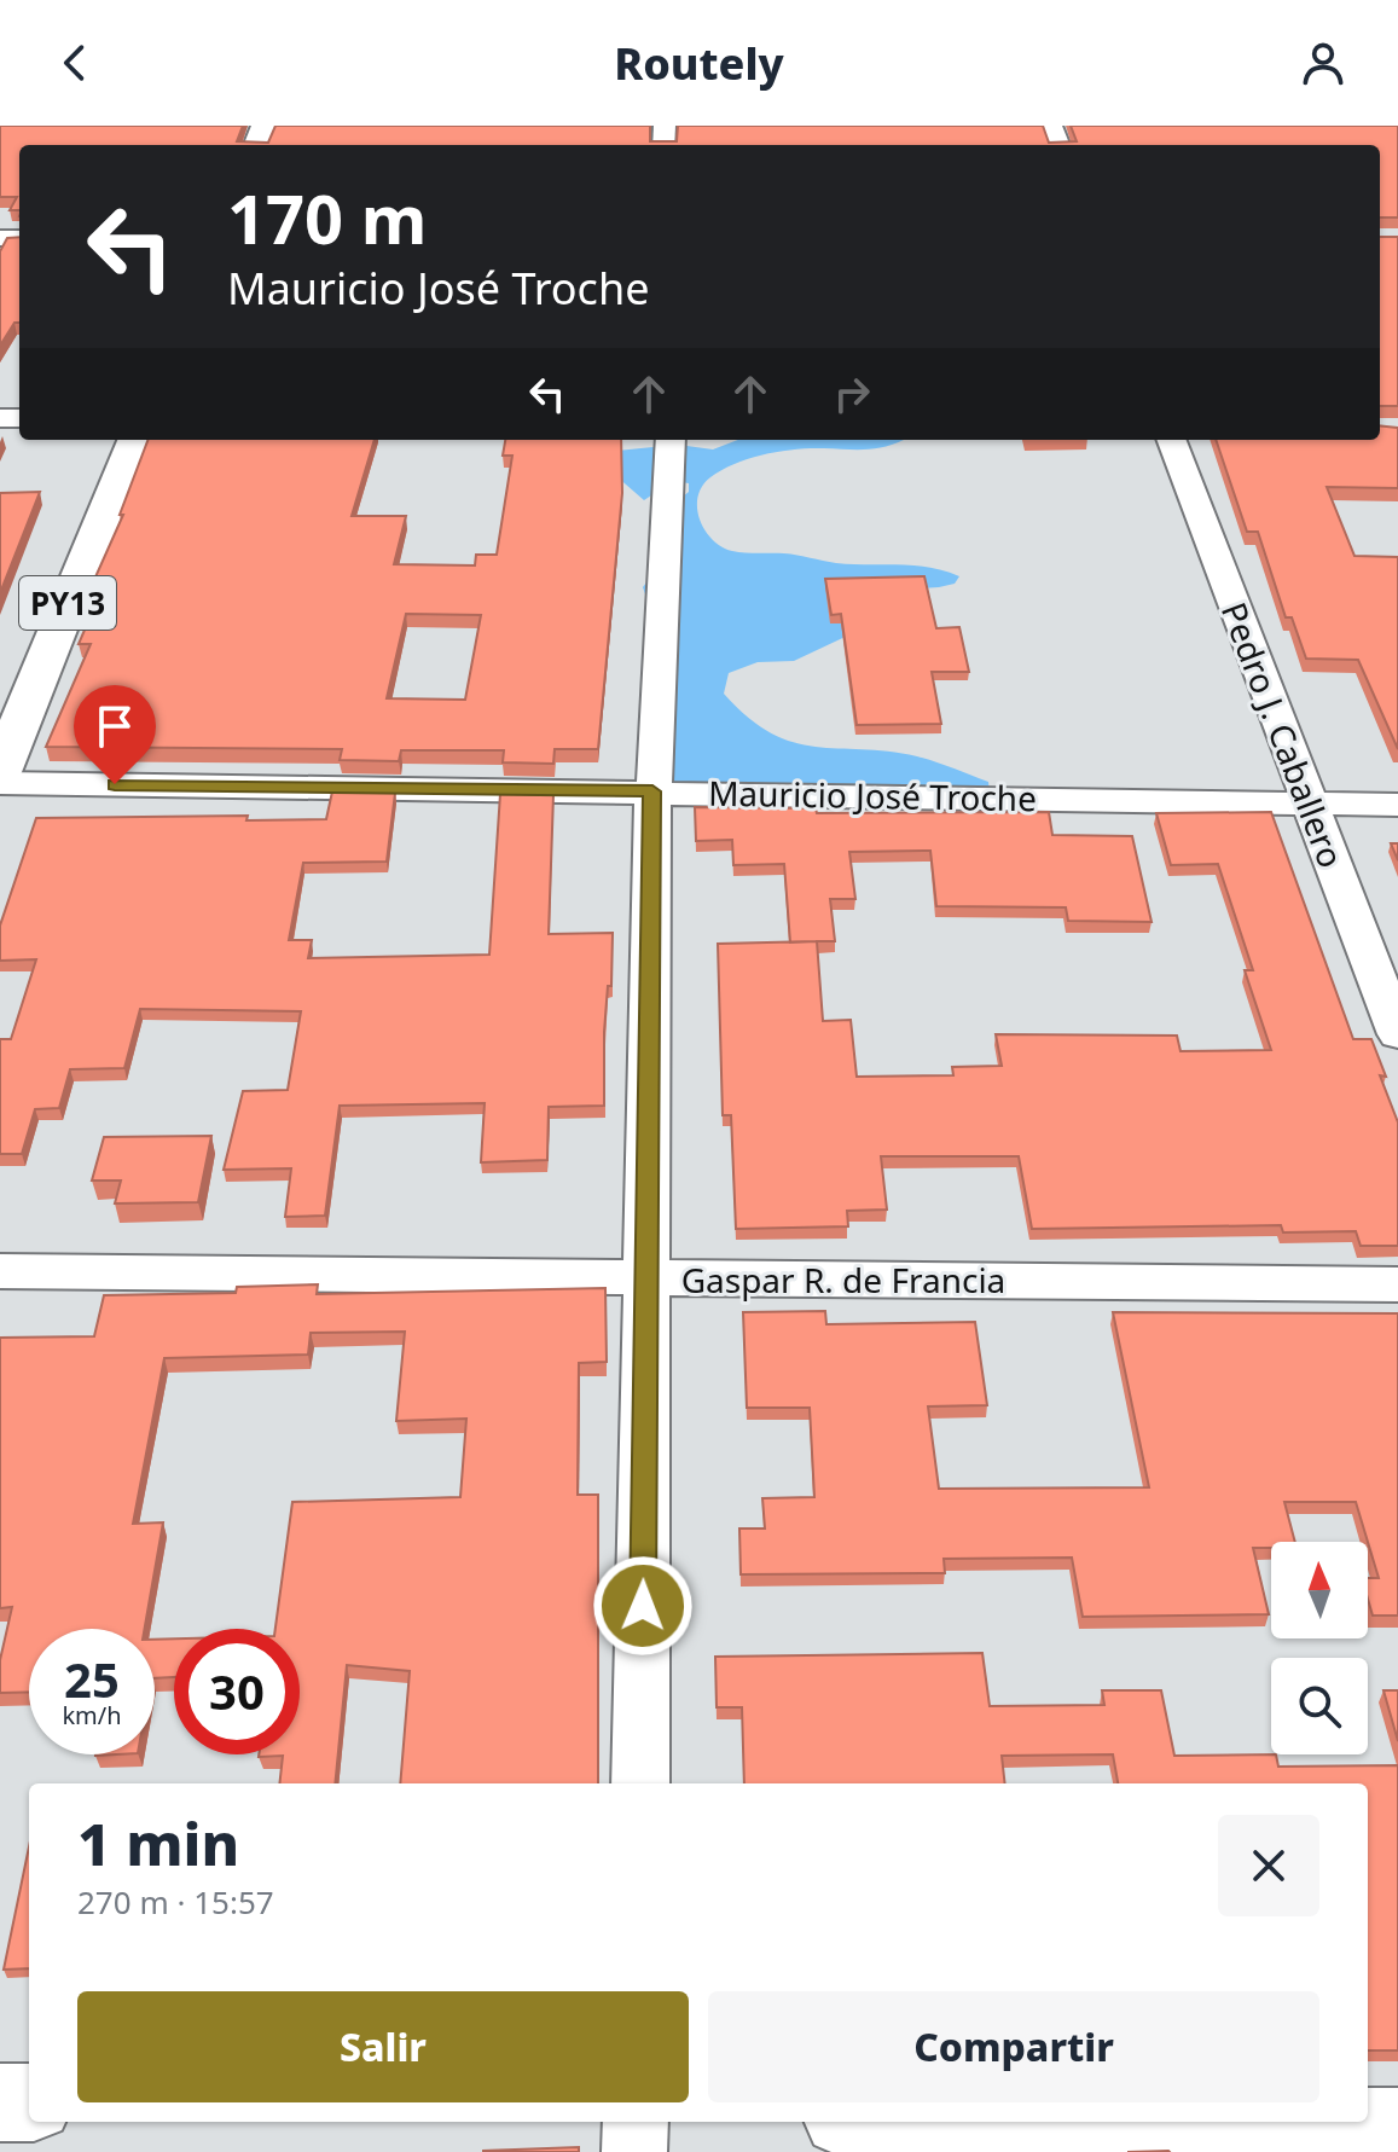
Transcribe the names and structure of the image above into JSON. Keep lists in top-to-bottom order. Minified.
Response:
{"streets":{"highway":["PY13"],"street":["Pedro J. Caballero","Mauricio José Troche","Gaspar R. de Francia"]},"crossings":[["Pedro J. Caballero","Mauricio José Troche"]],"north":"top","page":{"header":"Routely","turn":["170 m","Mauricio José Troche"],"speed":"25 km/h","limit":"30","heading":["1 min","270 m · 15:57"],"buttons":["Salir","Compartir"]}}
